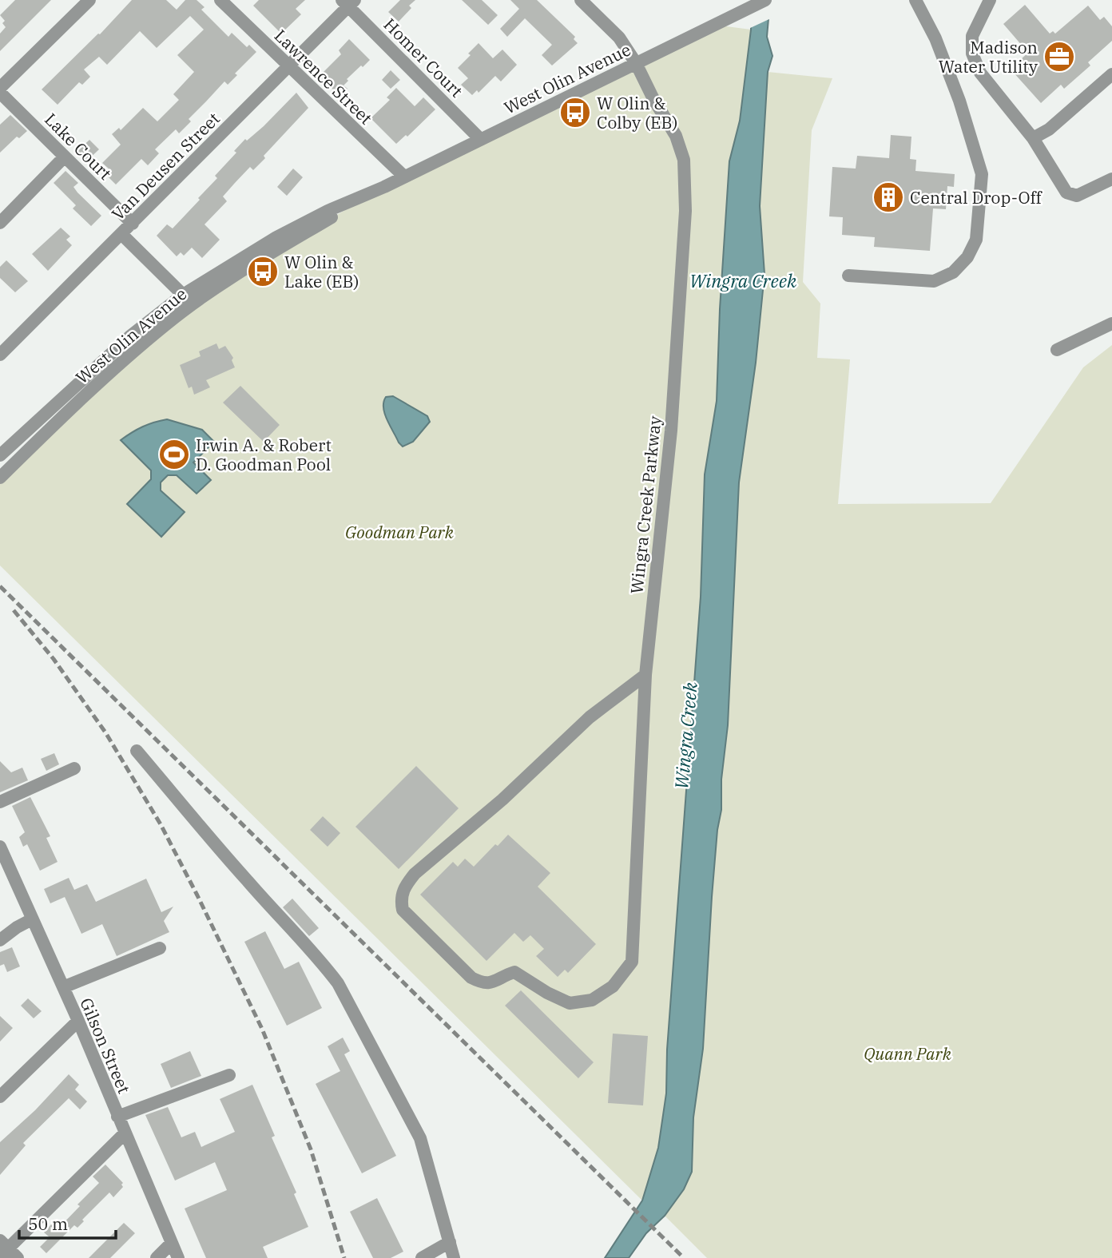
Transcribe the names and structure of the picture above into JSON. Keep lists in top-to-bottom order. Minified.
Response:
{"streets":{"street":["Homer Court","Lawrence Street","West Olin Avenue","Lake Court","Van Deusen Street","Wingra Creek Parkway","Gilson Street"]},"crossings":[["Homer Court","West Olin Avenue"],["Homer Court","Van Deusen Street"],["Lawrence Street","West Olin Avenue"],["Lawrence Street","Van Deusen Street"],["West Olin Avenue","Wingra Creek Parkway"],["Lake Court","Van Deusen Street"]],"water":["Wingra Creek"],"parks":["Goodman Park","Quann Park"],"places":{"office":["Madison Water Utility"],"bus stop":["W Olin & Colby (EB)","W Olin & Lake (EB)"],"building":["Central Drop-Off"],"sports":["Irwin A. & Robert D. Goodman Pool"]},"scale_bar":"50 m"}
